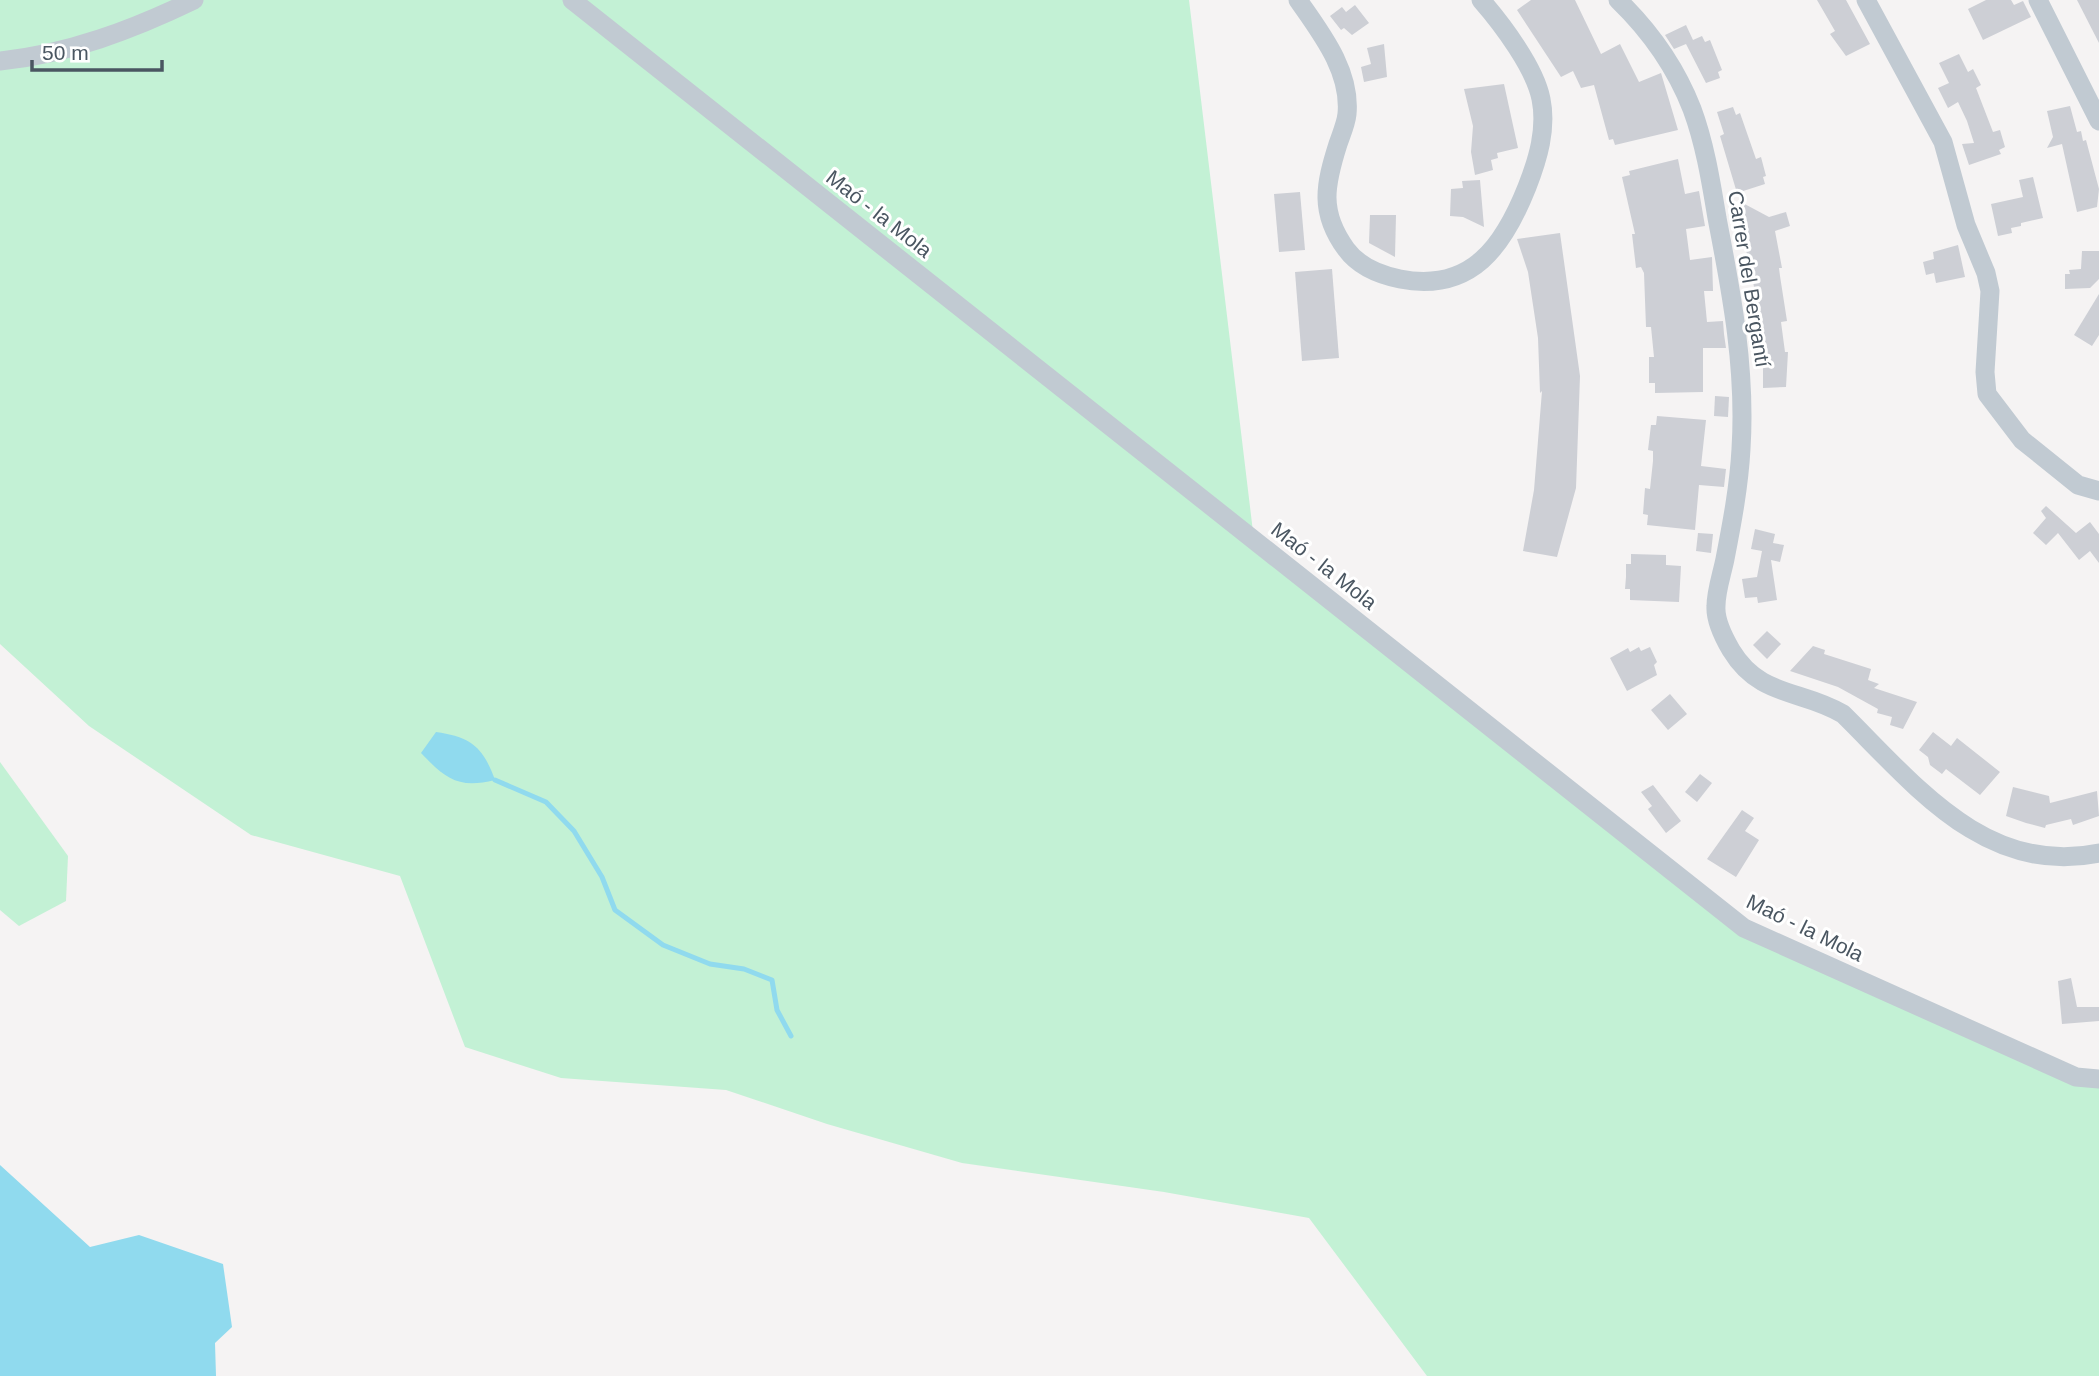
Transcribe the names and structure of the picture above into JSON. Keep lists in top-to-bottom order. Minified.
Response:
{"streets":{"street":["Maó - la Mola","Carrer del Bergantí"]},"scale_bar":"50 m"}
